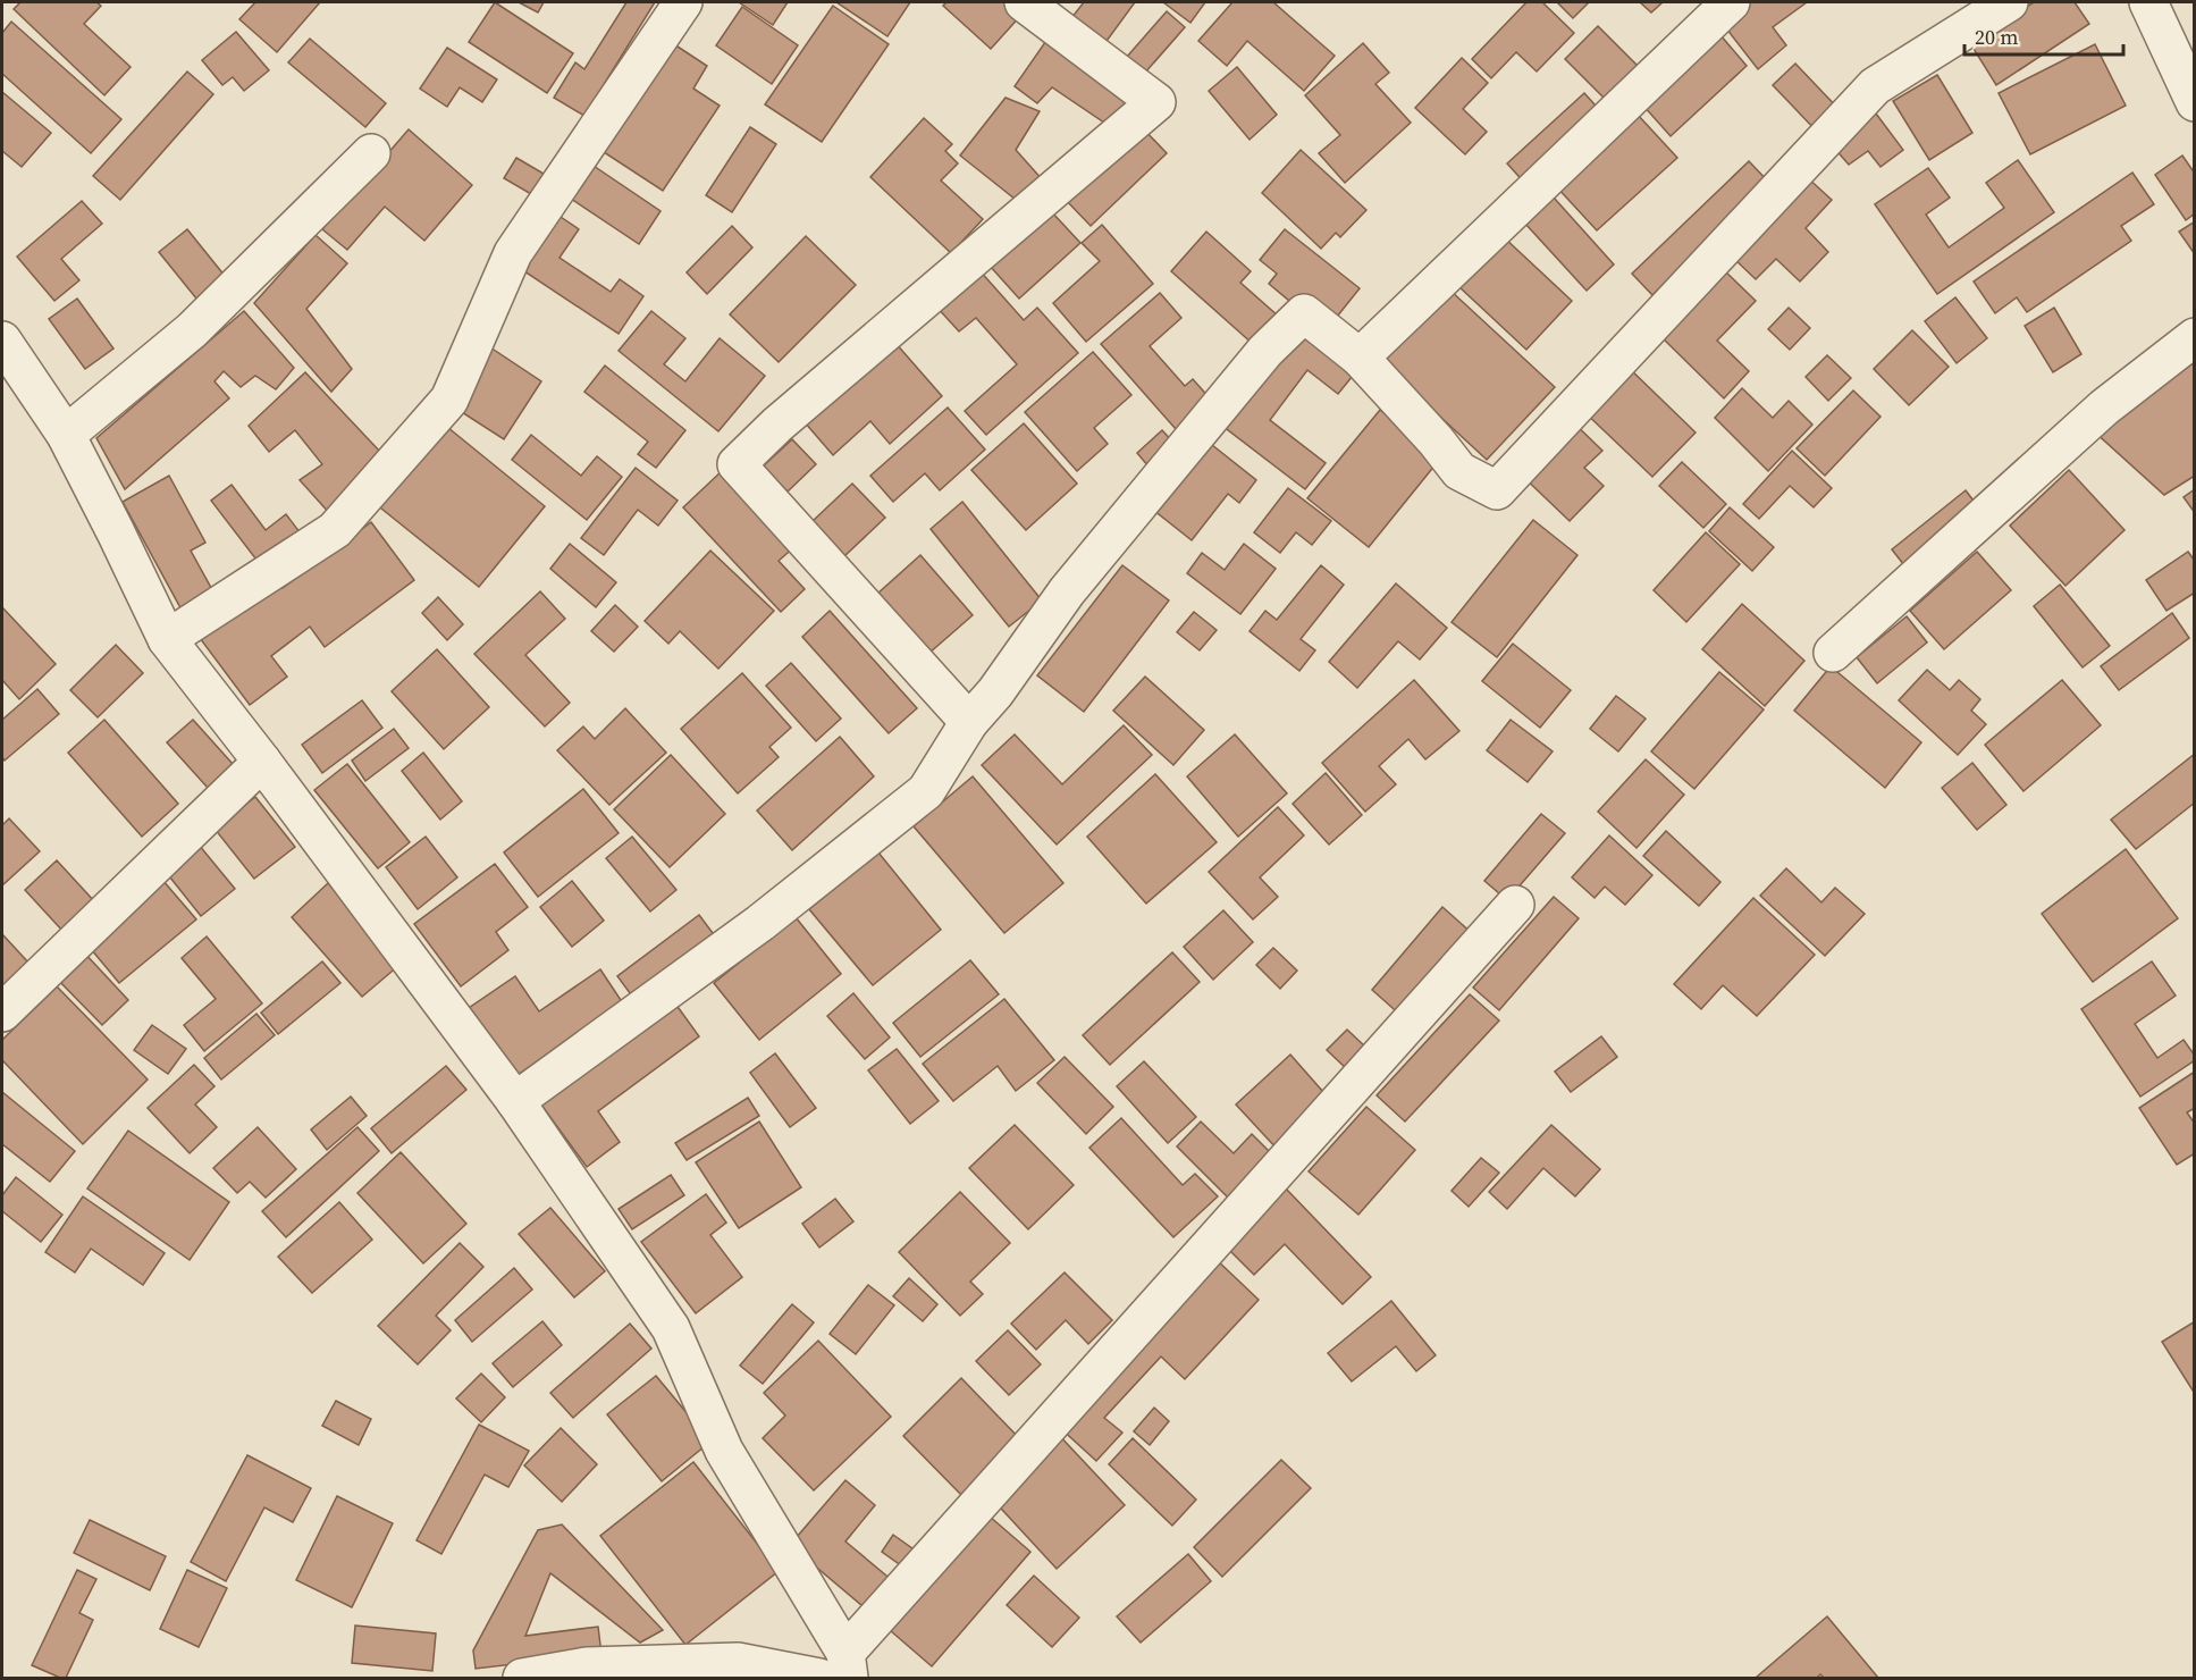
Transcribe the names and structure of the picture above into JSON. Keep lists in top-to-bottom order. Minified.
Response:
{"scale_bar":"20 m"}
